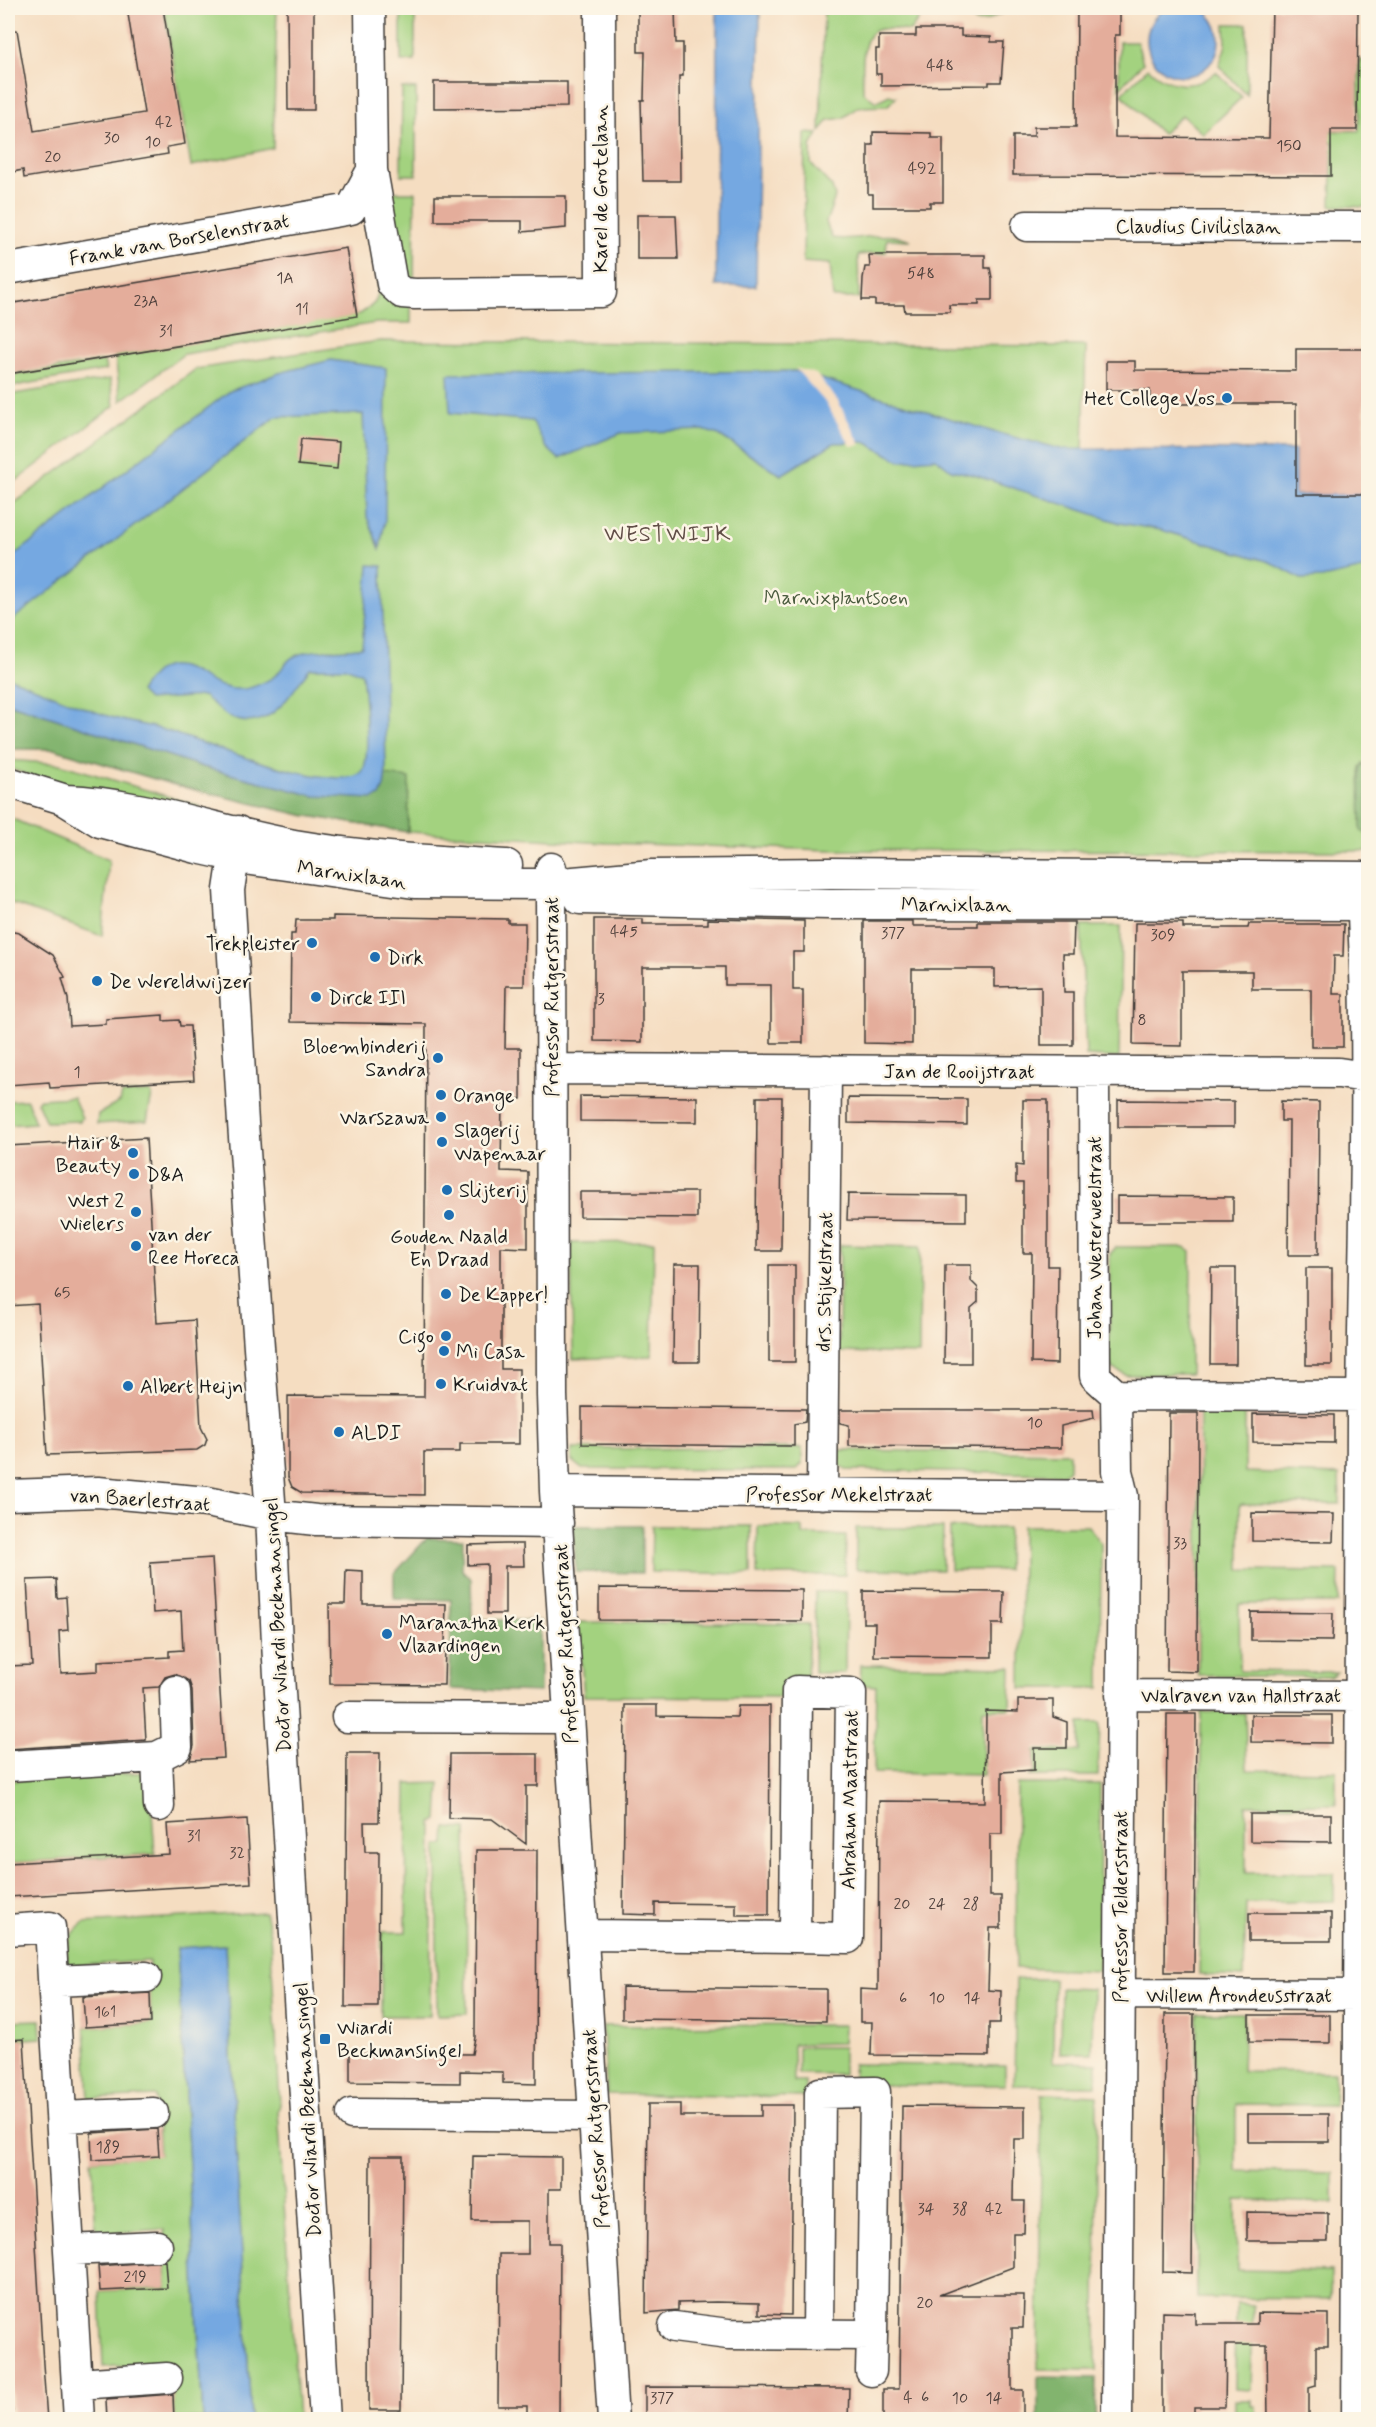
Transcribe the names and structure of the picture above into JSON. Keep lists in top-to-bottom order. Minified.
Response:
{"streets":{"street":["Karel de Grotelaan","Claudius Civilislaan","Frank van Borselenstraat","Marnixlaan","Professor Rutgersstraat","Jan de Rooijstraat","Johan Westerweelstraat","drs. Stijkelstraat","Professor Mekelstraat","van Baerlestraat","Doctor Wiardi Beckmansingel","Walraven van Hallstraat","Abraham Maatstraat","Professor Teldersstraat","Willem Arondeusstraat"]},"crossings":[["Karel de Grotelaan","Frank van Borselenstraat"],["Marnixlaan","Professor Rutgersstraat"],["Marnixlaan","Doctor Wiardi Beckmansingel"],["Professor Rutgersstraat","Jan de Rooijstraat"],["Professor Rutgersstraat","Professor Mekelstraat"],["Professor Rutgersstraat","Abraham Maatstraat"],["Jan de Rooijstraat","Johan Westerweelstraat"],["Jan de Rooijstraat","drs. Stijkelstraat"],["Johan Westerweelstraat","Professor Teldersstraat"],["drs. Stijkelstraat","Professor Mekelstraat"],["Professor Mekelstraat","Professor Teldersstraat"],["van Baerlestraat","Doctor Wiardi Beckmansingel"],["Walraven van Hallstraat","Professor Teldersstraat"],["Professor Teldersstraat","Willem Arondeusstraat"]],"districts":["WESTWIJK"],"parks":["Marnixplantsoen"],"places":{"other":["Het College Vos","Trekpleister","Dirk","De Wereldwijzer","Dirck III","Bloembinderij Sandra","Orange","Warszawa","Slagerij Wapenaar","Hair & Beauty","D&A","Slijterij","West 2 Wielers","Gouden Naald En Draad","van der Ree Horeca","De Kapper!","Cigo","Mi Casa","Kruidvat","Albert Heijn","ALDI","Maranatha Kerk Vlaardingen"],"transit":["Wiardi Beckmansingel"]},"house_numbers":["448","42","30","10","150","20","492","548","1A","23A","11","31","445","377","309","3","8","1","65","10","33","31","32","20","24","28","6","10","14","161","189","34","38","42","219","20","4","6","377","10","14"]}
